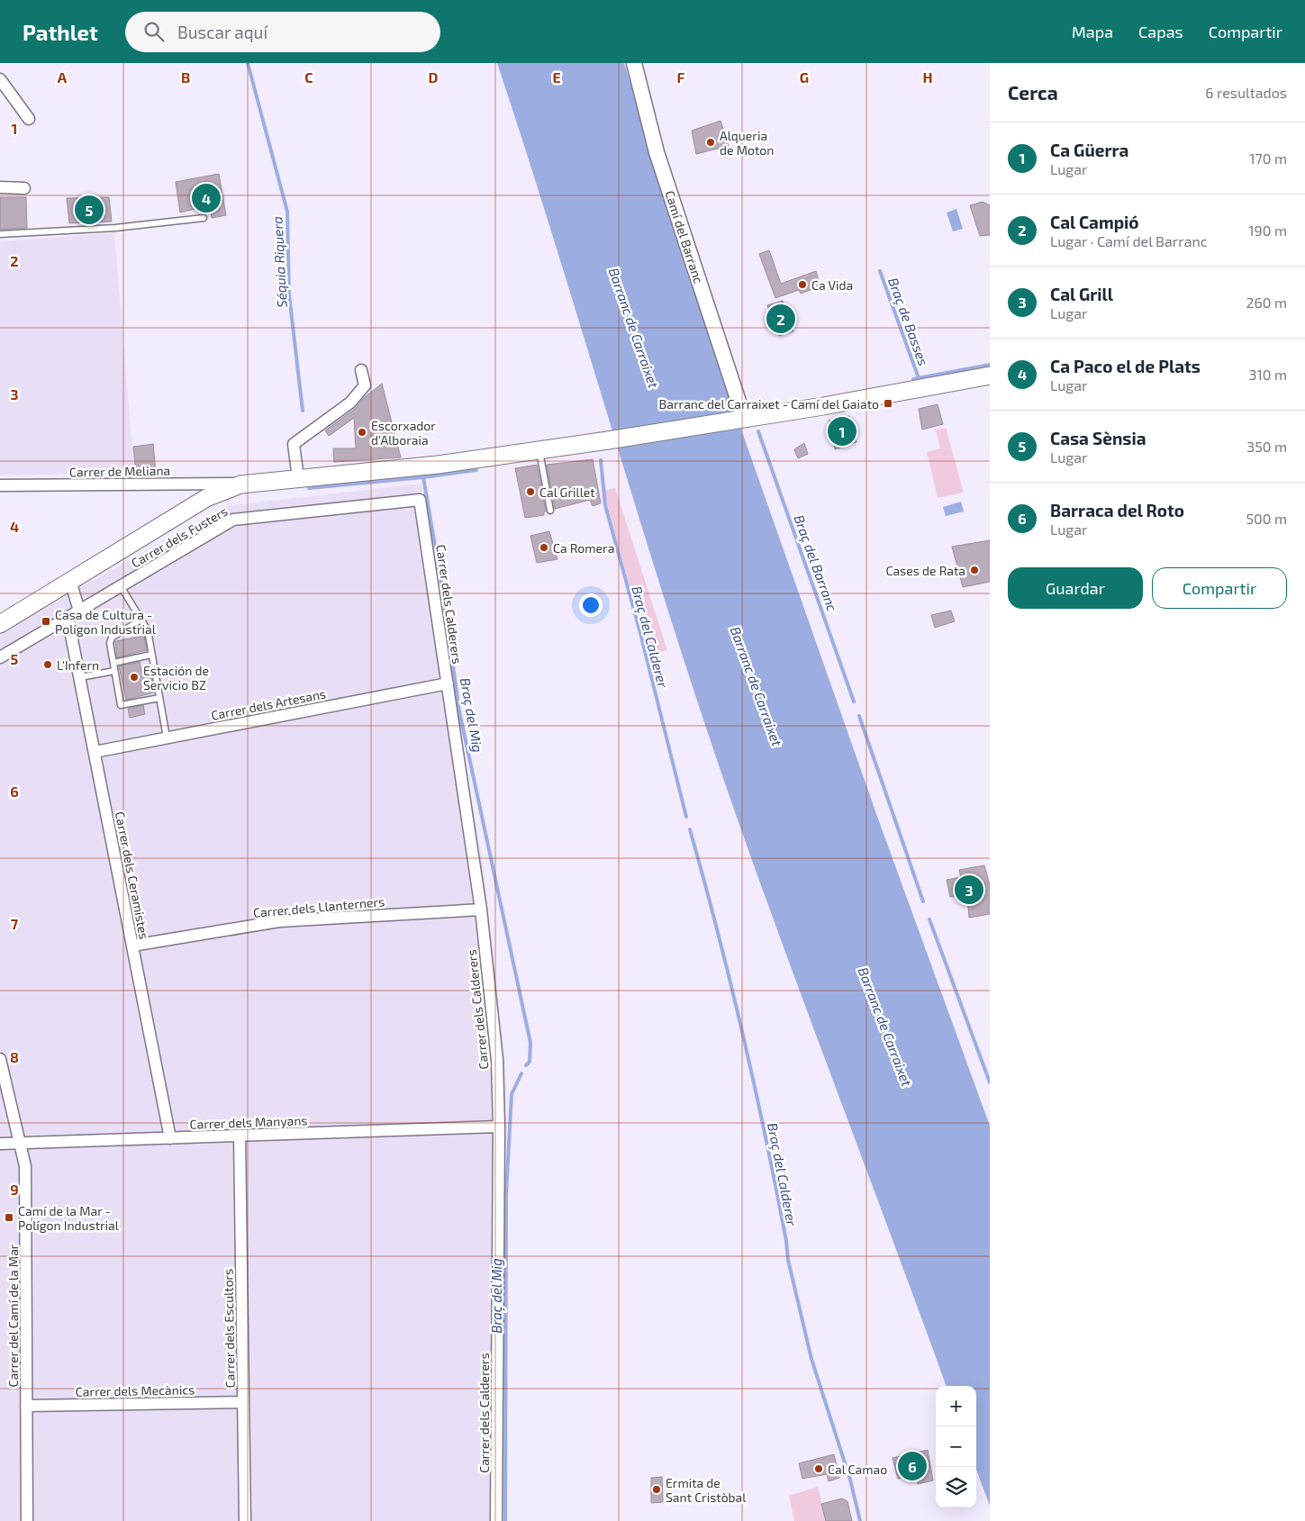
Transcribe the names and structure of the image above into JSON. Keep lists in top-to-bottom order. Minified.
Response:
{"streets":{"street":["Camí del Barranc","Carrer de Meliana","Carrer dels Fusters","Carrer dels Calderers","Carrer dels Artesans","Carrer dels Ceramistes","Carrer dels Llanterners","Carrer dels Manyans","Carrer del Camí de la Mar","Carrer dels Escultors","Carrer dels Mecànics"]},"crossings":[["Carrer dels Fusters","Carrer dels Calderers"],["Carrer dels Fusters","Carrer dels Ceramistes"],["Carrer dels Calderers","Carrer dels Artesans"],["Carrer dels Calderers","Carrer dels Llanterners"],["Carrer dels Calderers","Carrer dels Manyans"],["Carrer dels Artesans","Carrer dels Ceramistes"],["Carrer dels Ceramistes","Carrer dels Llanterners"],["Carrer dels Ceramistes","Carrer dels Manyans"],["Carrer dels Manyans","Carrer del Camí de la Mar"],["Carrer dels Manyans","Carrer dels Escultors"],["Carrer del Camí de la Mar","Carrer dels Mecànics"],["Carrer dels Escultors","Carrer dels Mecànics"]],"water":["Séquia Riquera","Braç de Basses","Barranc de Carraixet","Braç del Barranc","Braç del Calderer","Braç del Mig"],"places":{"other":["Alqueria de Moton","Ca Vida","Escorxador d'Alboraia","Cal Grillet","Ca Romera","Cases de Rata","L'Infern","Estación de Servicio BZ","Cal Camao","Ermita de Sant Cristòbal"],"transit":["Barranc del Carraixet - Camí del Gaiato","Casa de Cultura - Polígon Industrial","Camí de la Mar - Polígon Industrial"]},"page":{"header":"Pathlet","search":"Buscar aquí","nav":["Mapa","Capas","Compartir"],"heading":["Cerca","6 resultados"],"list":[{"mark":"1","name":"Ca Güerra","note":"Lugar","value":"170 m"},{"mark":"2","name":"Cal Campió","note":"Lugar · Camí del Barranc","value":"190 m"},{"mark":"3","name":"Cal Grill","note":"Lugar","value":"260 m"},{"mark":"4","name":"Ca Paco el de Plats","note":"Lugar","value":"310 m"},{"mark":"5","name":"Casa Sènsia","note":"Lugar","value":"350 m"},{"mark":"6","name":"Barraca del Roto","note":"Lugar","value":"500 m"}],"pins":["4","5","2","1","3","6"],"buttons":["Guardar","Compartir"],"map_buttons":["+","−"]},"grid":{"columns":["A","B","C","D","E","F","G","H"],"rows":["1","2","3","4","5","6","7","8","9"]}}
